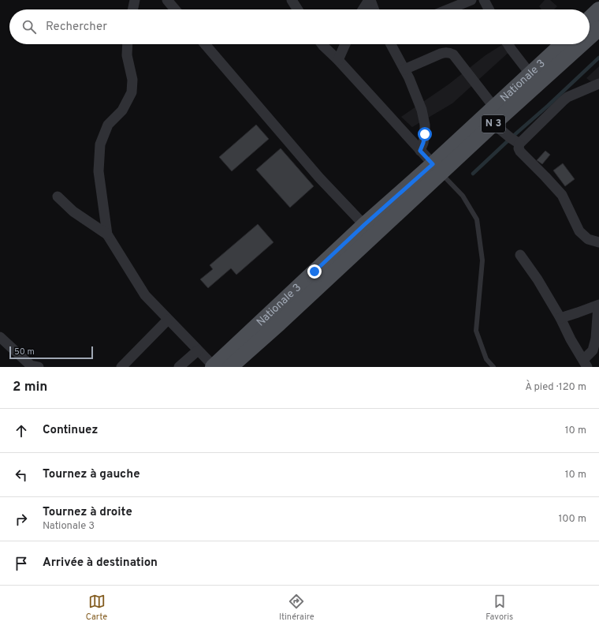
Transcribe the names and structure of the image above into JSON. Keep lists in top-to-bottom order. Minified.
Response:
{"streets":{"main road":["Nationale 3","N 3"]},"crossings":[["Nationale 3","N 3"]],"scale_bar":"50 m","page":{"search":"Rechercher","scale":"50 m","heading":["2 min","À pied · 120 m"],"list":[["Continuez","10 m"],["Tournez à gauche","10 m"],["Tournez à droite","Nationale 3","100 m"],"Arrivée à destination"],"nav":["Carte","Itinéraire","Favoris"]}}
